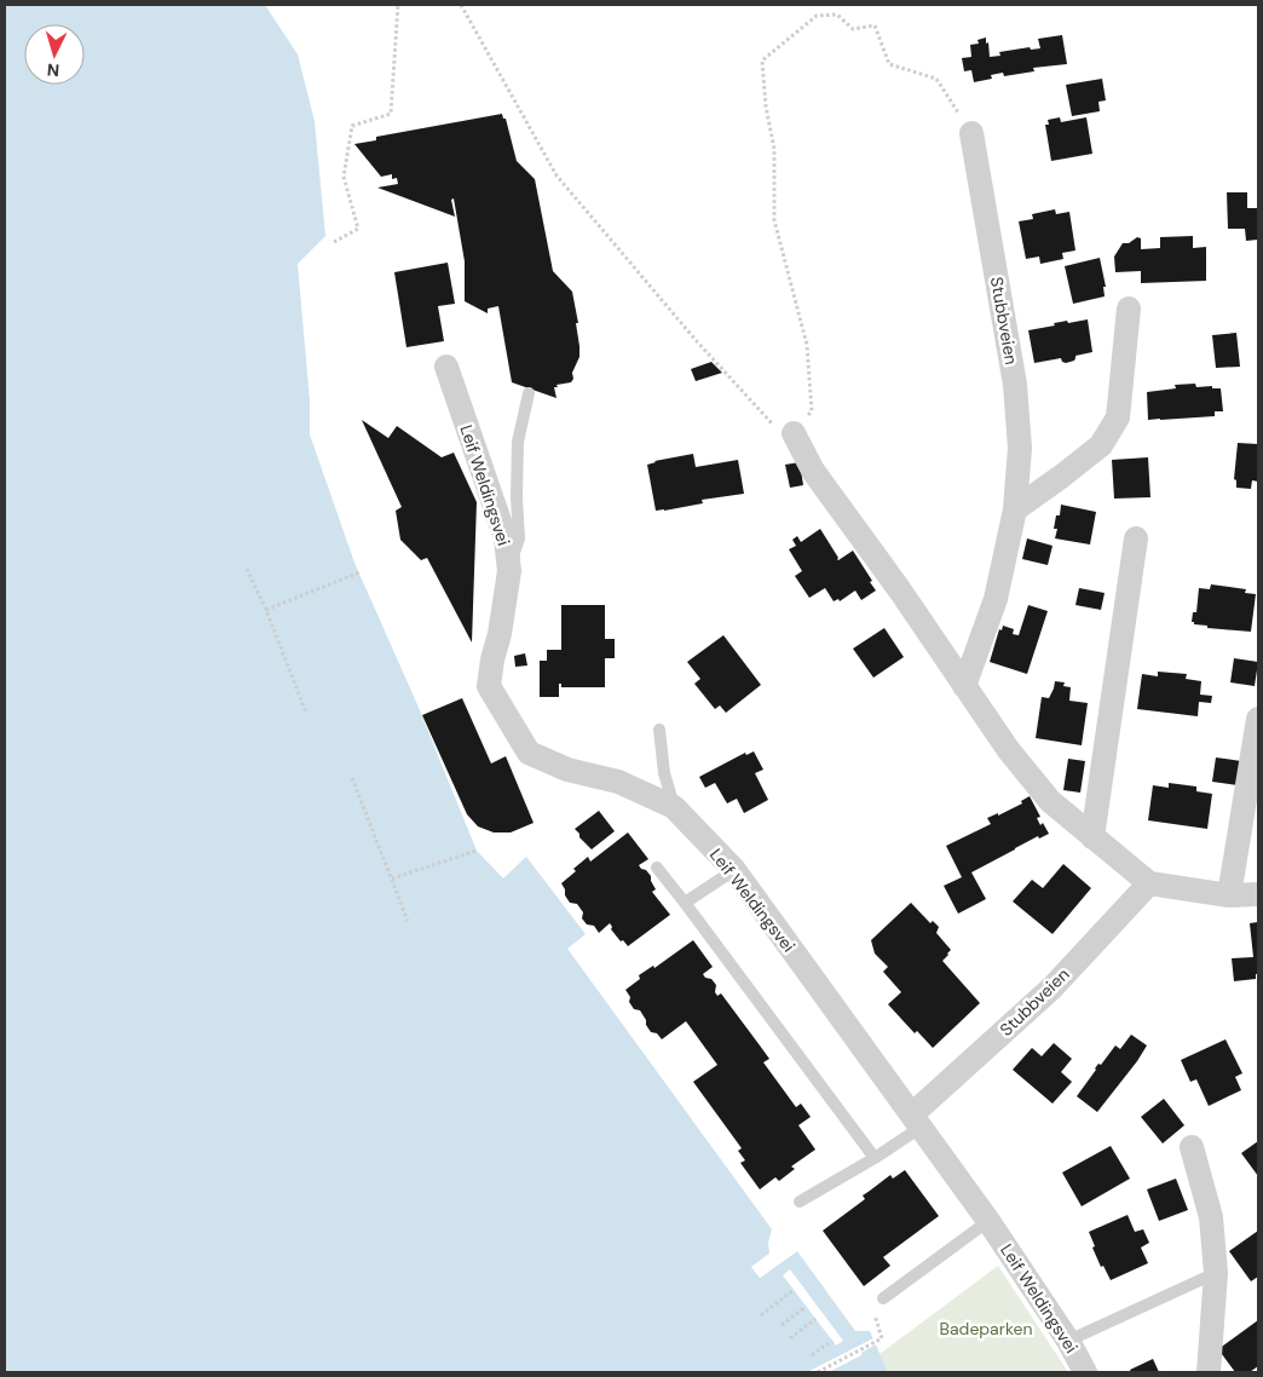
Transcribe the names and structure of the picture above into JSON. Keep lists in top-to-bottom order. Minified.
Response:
{"streets":{"street":["Stubbveien","Leif Weldingsvei"]},"crossings":[["Stubbveien","Leif Weldingsvei"]],"parks":["Badeparken"],"north":"bottom"}
